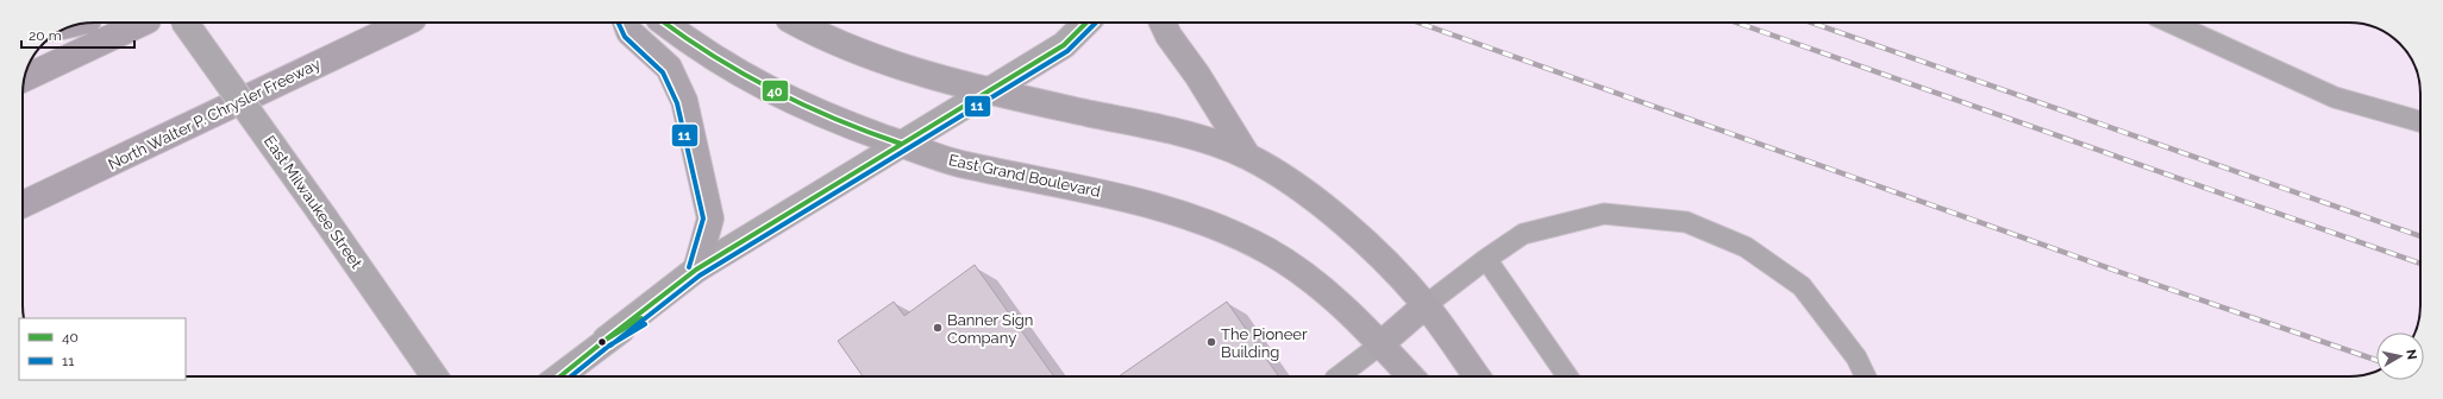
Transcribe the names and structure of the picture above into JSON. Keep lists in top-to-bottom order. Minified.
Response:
{"streets":{"highway":["North Walter P. Chrysler Freeway"],"main road":["East Grand Boulevard"],"street":["East Milwaukee Street"]},"places":["Banner Sign Company","The Pioneer Building"],"lines":["transit line 40","transit line 11"],"legend":["40","11"],"scale_bar":"20 m","north":"right"}
